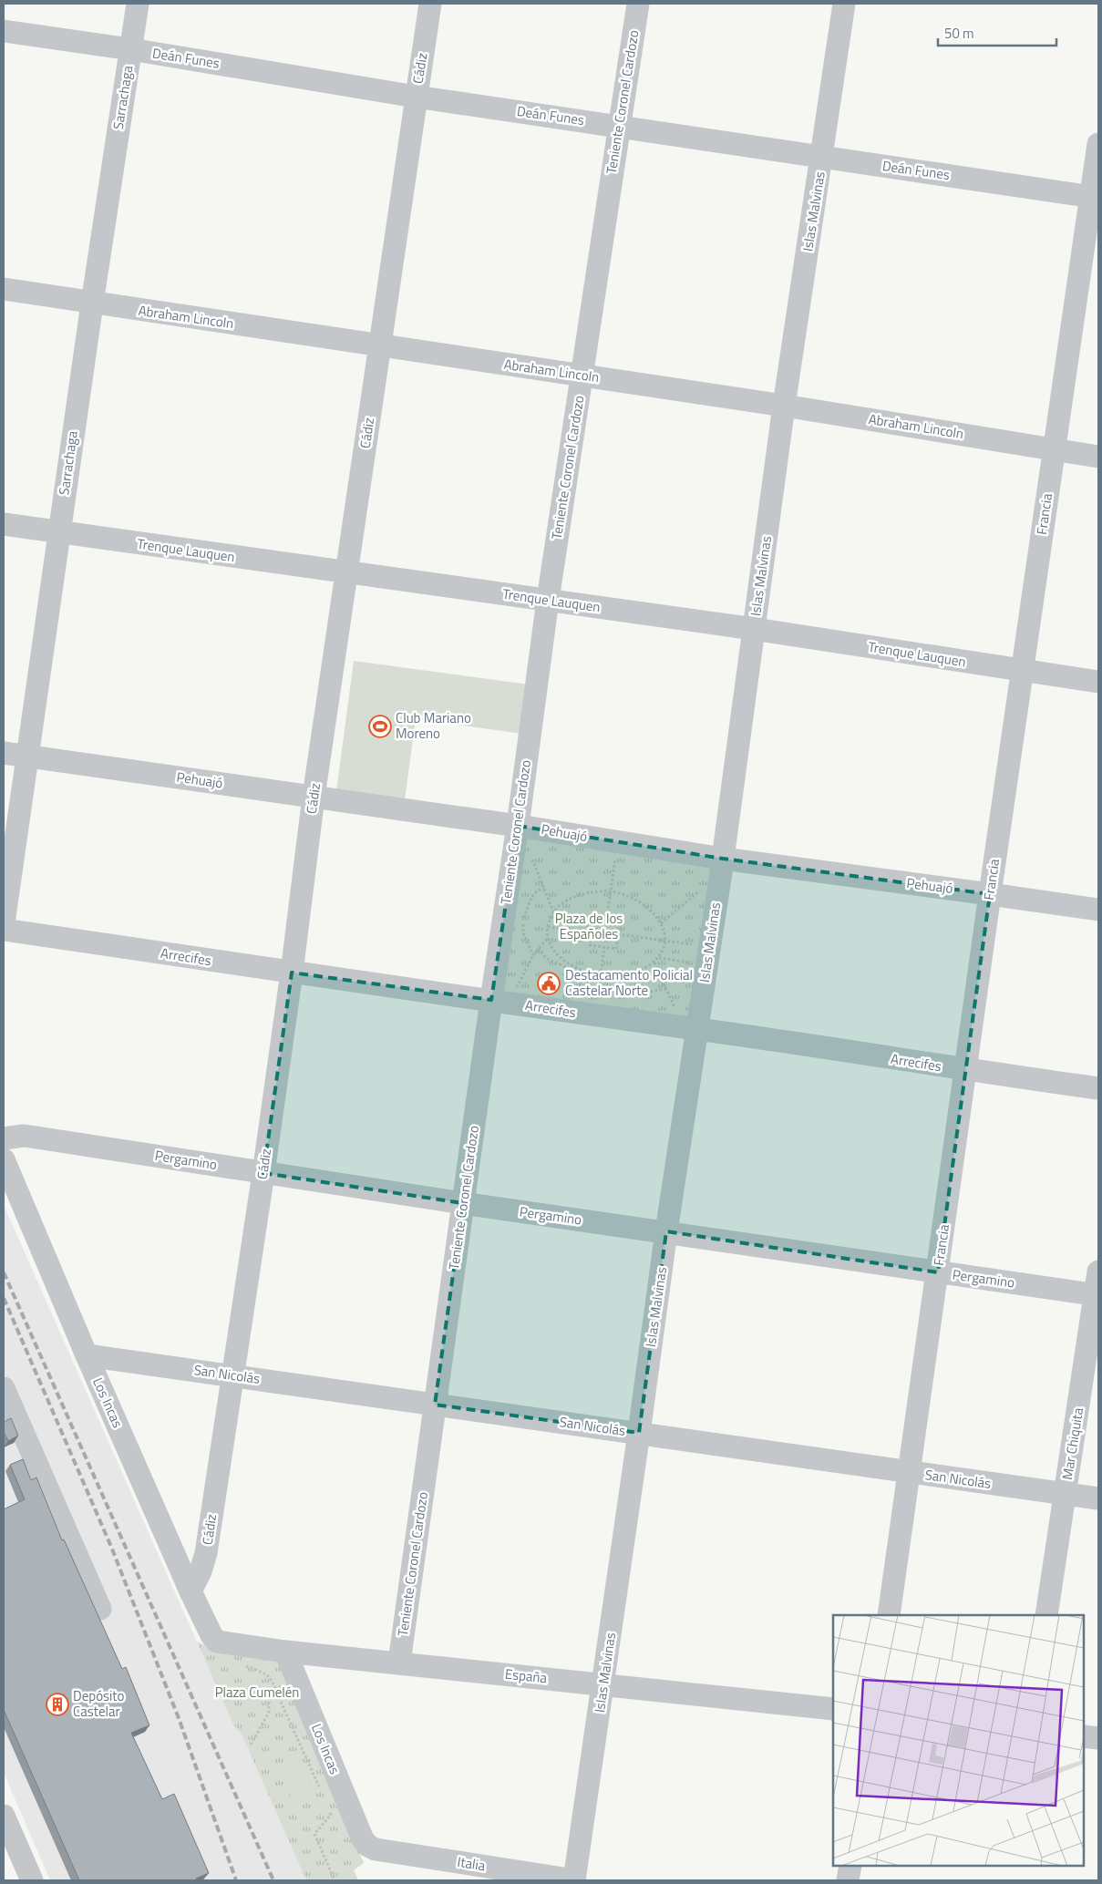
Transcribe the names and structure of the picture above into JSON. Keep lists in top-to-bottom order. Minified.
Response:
{"streets":{"street":["Deán Funes","Cádiz","Sarrachaga","Teniente Coronel Cardozo","Islas Malvinas","Abraham Lincoln","Francia","Trenque Lauquen","Pehuajó","Arrecifes","Pergamino","San Nicolás","Los Incas","Mar Chiquita","España","Italia"]},"crossings":[["Deán Funes","Cádiz"],["Deán Funes","Sarrachaga"],["Deán Funes","Teniente Coronel Cardozo"],["Deán Funes","Islas Malvinas"],["Deán Funes","Francia"],["Cádiz","Abraham Lincoln"],["Cádiz","Trenque Lauquen"],["Cádiz","Pehuajó"],["Cádiz","Arrecifes"],["Cádiz","Pergamino"],["Cádiz","San Nicolás"],["Cádiz","Los Incas"],["Sarrachaga","Abraham Lincoln"],["Sarrachaga","Trenque Lauquen"],["Sarrachaga","Pehuajó"],["Teniente Coronel Cardozo","Abraham Lincoln"],["Teniente Coronel Cardozo","Trenque Lauquen"],["Teniente Coronel Cardozo","Pehuajó"],["Teniente Coronel Cardozo","Arrecifes"],["Teniente Coronel Cardozo","Pergamino"],["Teniente Coronel Cardozo","San Nicolás"],["Teniente Coronel Cardozo","España"],["Islas Malvinas","Abraham Lincoln"],["Islas Malvinas","Trenque Lauquen"],["Islas Malvinas","Pehuajó"],["Islas Malvinas","Arrecifes"],["Islas Malvinas","Pergamino"],["Islas Malvinas","San Nicolás"],["Islas Malvinas","España"],["Islas Malvinas","Italia"],["Abraham Lincoln","Francia"],["Francia","Trenque Lauquen"],["Francia","Pehuajó"],["Francia","Arrecifes"],["Francia","Pergamino"],["Francia","San Nicolás"],["Pergamino","Mar Chiquita"],["San Nicolás","Los Incas"],["San Nicolás","Mar Chiquita"],["Los Incas","España"],["Los Incas","Italia"]],"parks":["Plaza de los Españoles","Plaza Cumelén"],"places":{"sports":["Club Mariano Moreno"],"public building":["Destacamento Policial Castelar Norte"],"building":["Depósito Castelar"]},"scale_bar":"50 m"}
